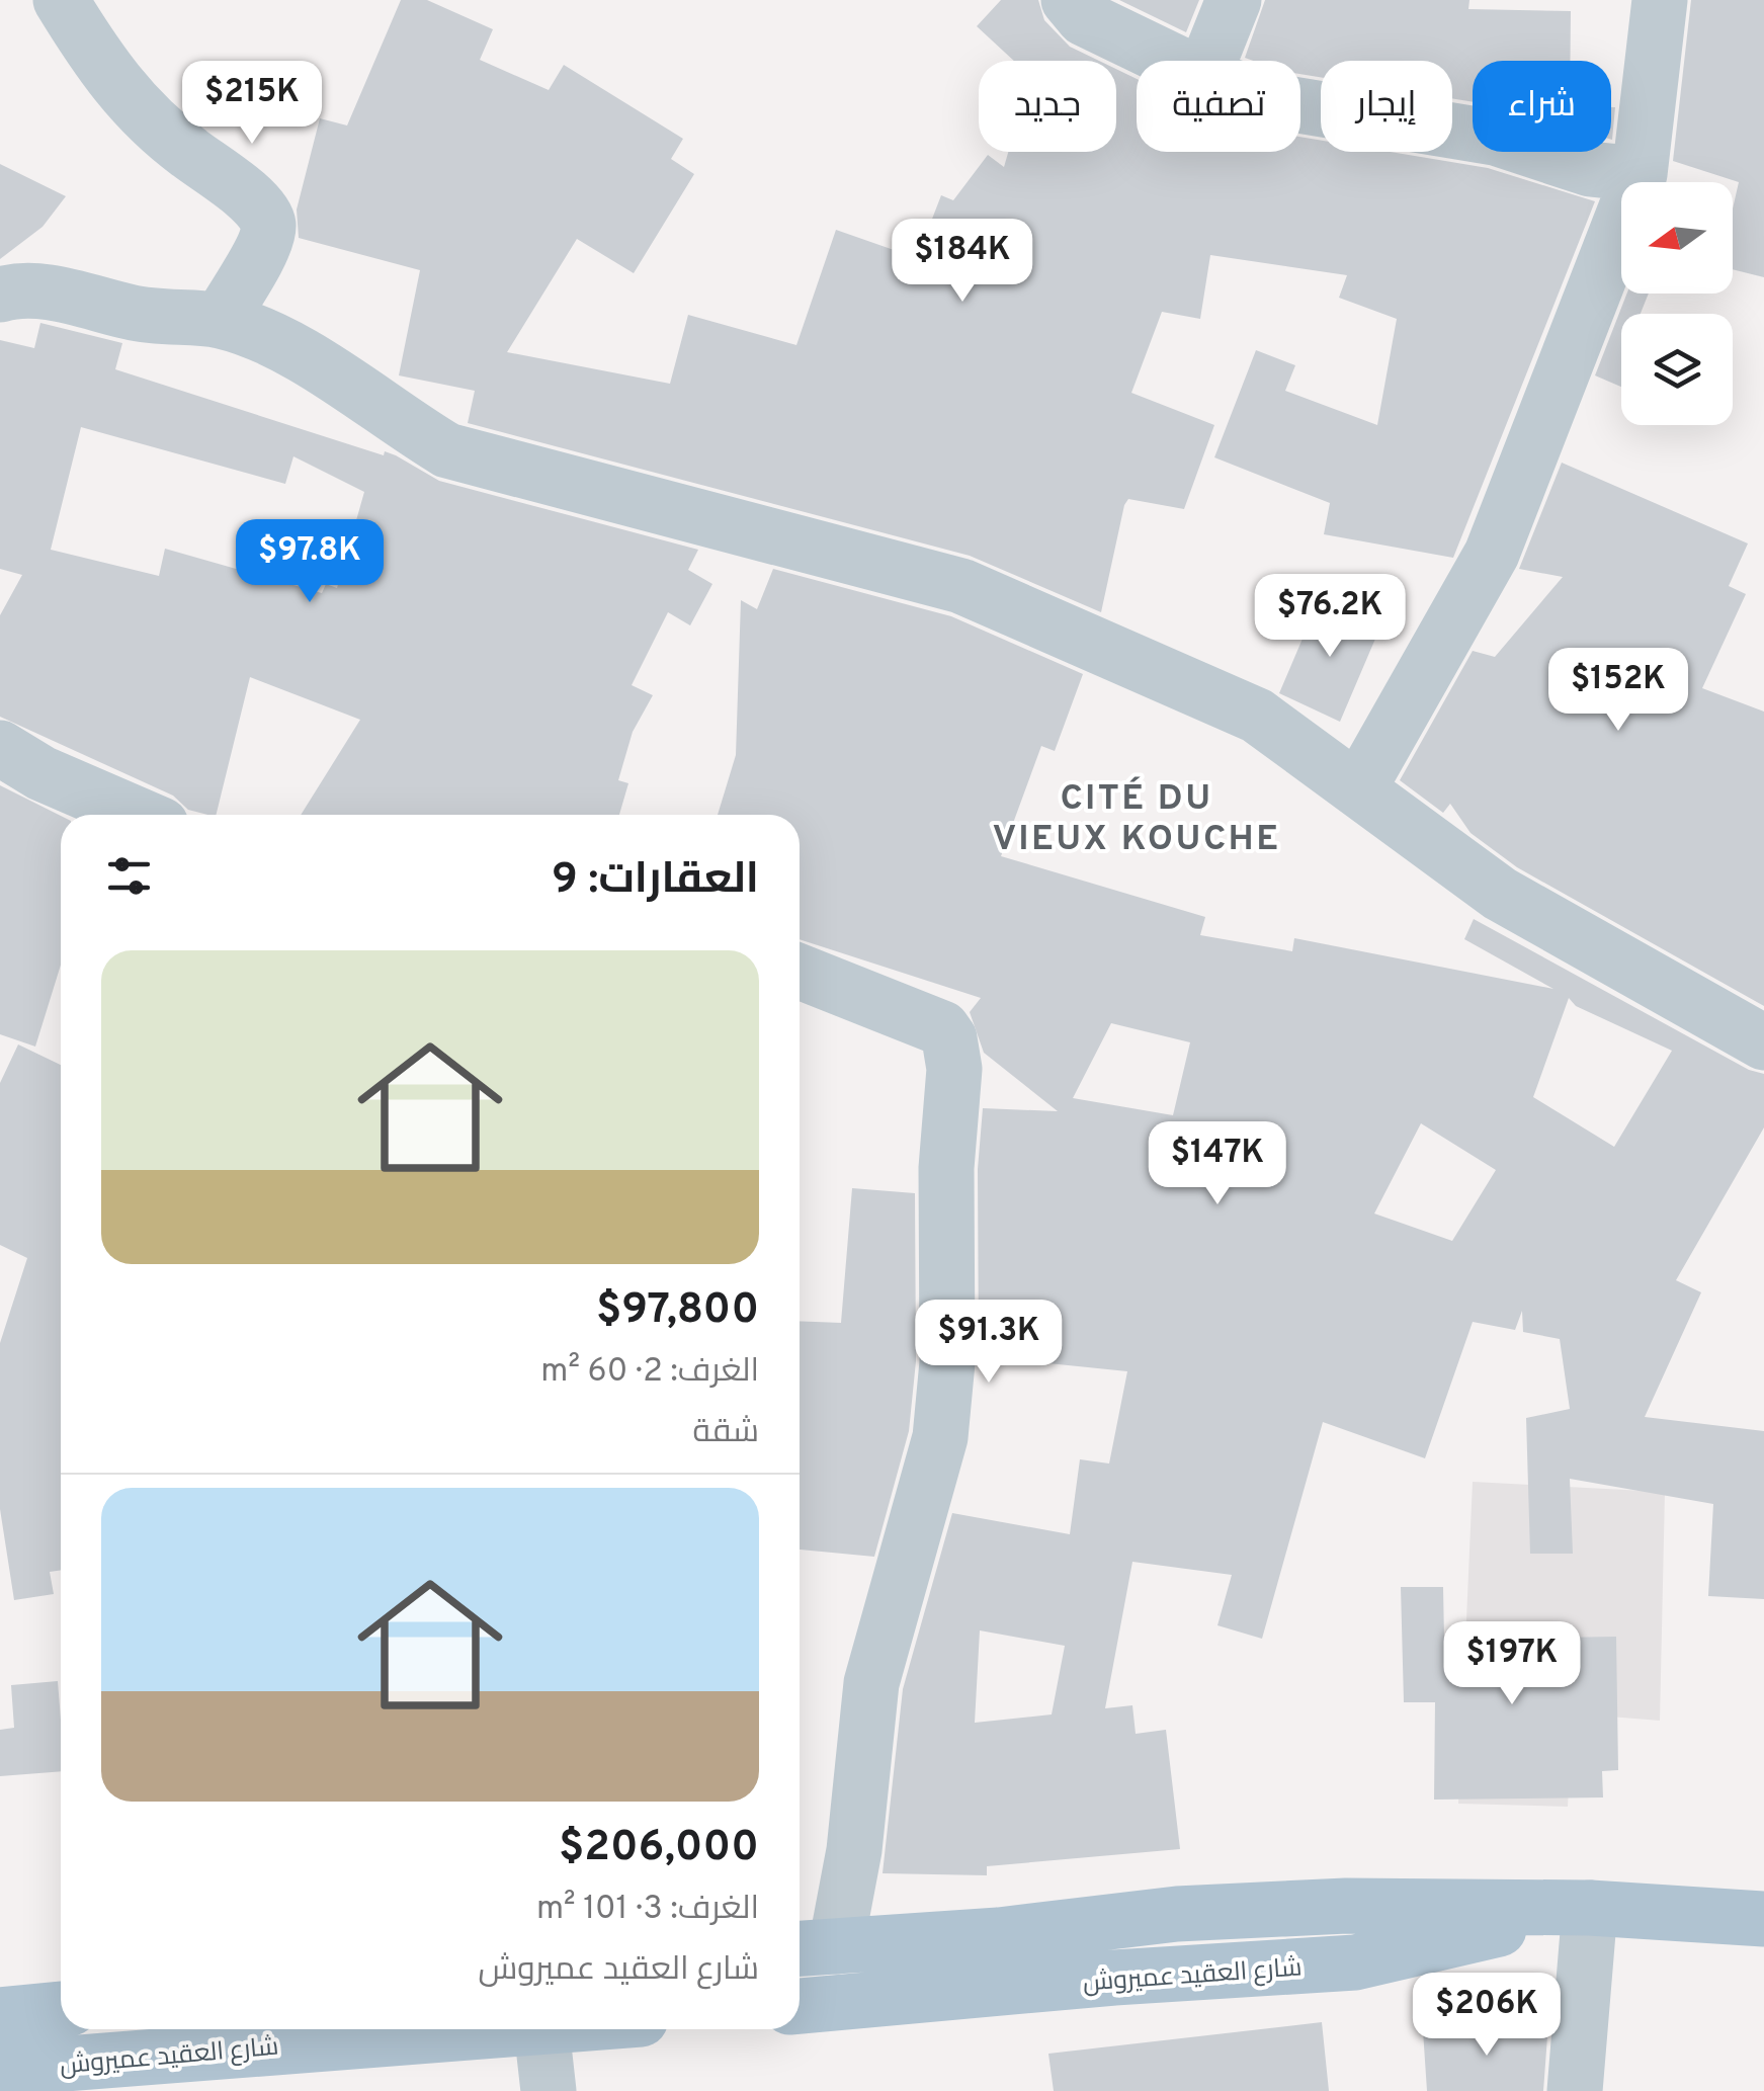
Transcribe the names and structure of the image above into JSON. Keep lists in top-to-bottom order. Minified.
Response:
{"streets":{"main road":["شارع العقيد عميروش"]},"districts":["CITÉ DU VIEUX KOUCHE"],"north":"left","page":{"price":["$215K","$184K","$97.8K","$76.2K","$152K","$147K","$91.3K","$197K","$206K"],"chip":["شراء","إيجار","تصفية","جديد"],"heading":"العقارات: 9","list":[{"name":"$97,800","note":"الغرف: 2 · 60 m² · شقة"},{"name":"$206,000","note":"الغرف: 3 · 101 m² · شارع العقيد عميروش"}]}}
